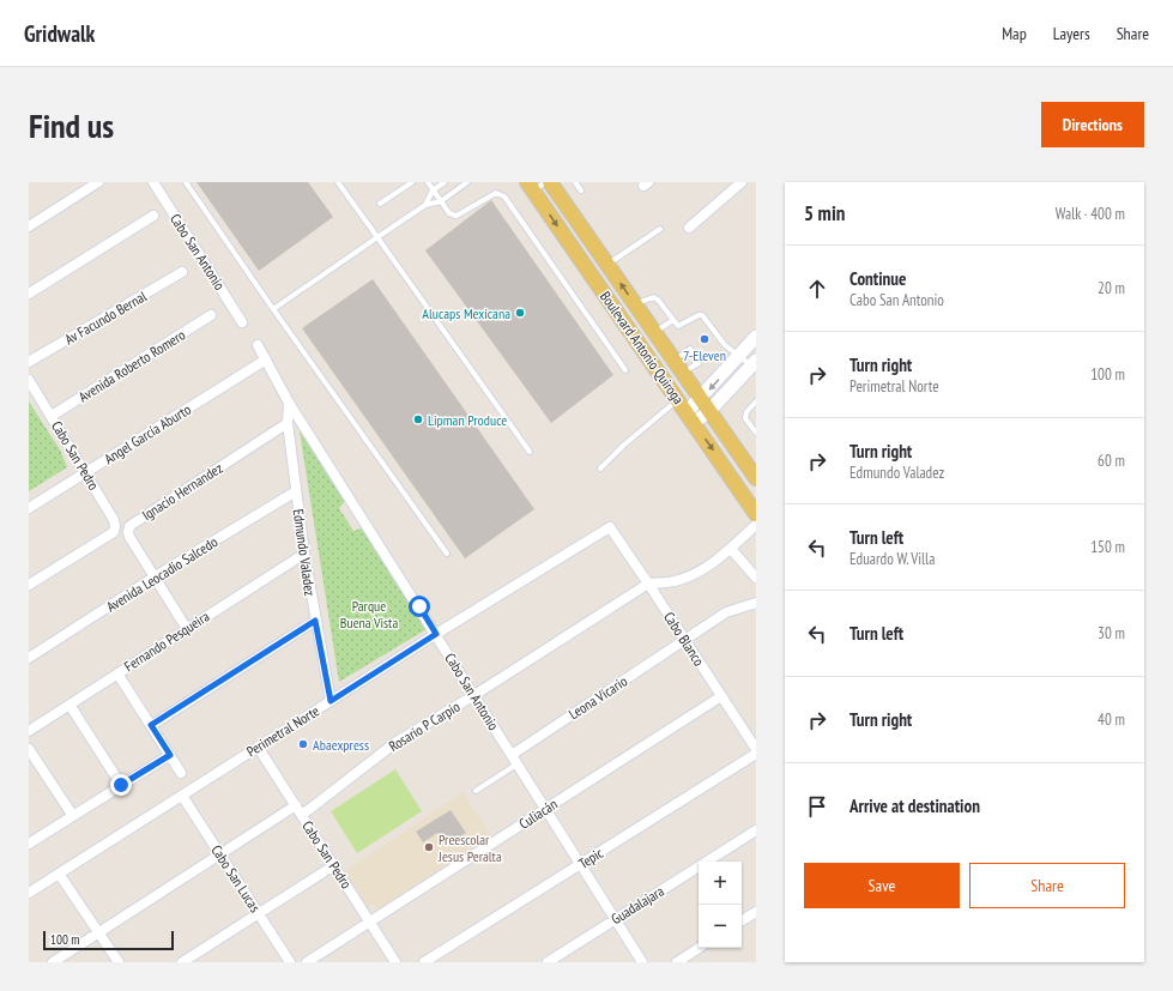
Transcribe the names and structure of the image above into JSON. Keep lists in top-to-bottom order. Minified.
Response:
{"streets":{"main road":["Boulevard Antonio Quiroga"],"street":["Cabo San Antonio","Av Facundo Bernal","Avenida Roberto Romero","Angel García Aburto","Cabo San Pedro","Ignacio Hernandez","Edmundo Valadez","Avenida Leocadio Salcedo","Cabo Blanco","Fernando Pesqueira","Leona Vicario","Rosario P Carpio","Perimetral Norte","Culiacán","Tepic","Cabo San Lucas","Guadalajara"]},"crossings":[["Cabo San Antonio","Angel García Aburto"],["Cabo San Antonio","Edmundo Valadez"],["Cabo San Antonio","Leona Vicario"],["Cabo San Antonio","Rosario P Carpio"],["Cabo San Antonio","Perimetral Norte"],["Cabo San Antonio","Culiacán"],["Cabo San Antonio","Tepic"],["Cabo San Antonio","Guadalajara"],["Avenida Roberto Romero","Cabo San Pedro"],["Angel García Aburto","Cabo San Pedro"],["Cabo San Pedro","Rosario P Carpio"],["Cabo San Pedro","Perimetral Norte"],["Cabo San Pedro","Culiacán"],["Ignacio Hernandez","Edmundo Valadez"],["Ignacio Hernandez","Avenida Leocadio Salcedo"],["Ignacio Hernandez","Fernando Pesqueira"],["Edmundo Valadez","Avenida Leocadio Salcedo"],["Edmundo Valadez","Fernando Pesqueira"],["Edmundo Valadez","Perimetral Norte"],["Cabo Blanco","Leona Vicario"],["Cabo Blanco","Rosario P Carpio"],["Cabo Blanco","Perimetral Norte"],["Cabo Blanco","Culiacán"],["Perimetral Norte","Cabo San Lucas"]],"parks":["Parque Buena Vista"],"places":["Alucaps Mexicana","7-Eleven","Lipman Produce","Abaexpress","Preescolar Jesus Peralta"],"scale_bar":"100 m","page":{"header":"Gridwalk","nav":["Map","Layers","Share"],"buttons":["Directions",["Save","Share"]],"title":"Find us","heading":["5 min","Walk · 400 m"],"list":[["Continue","Cabo San Antonio","20 m"],["Turn right","Perimetral Norte","100 m"],["Turn right","Edmundo Valadez","60 m"],["Turn left","Eduardo W. Villa","150 m"],["Turn left","30 m"],["Turn right","40 m"],"Arrive at destination"],"map_buttons":["+","−"],"scale":"100 m"}}
